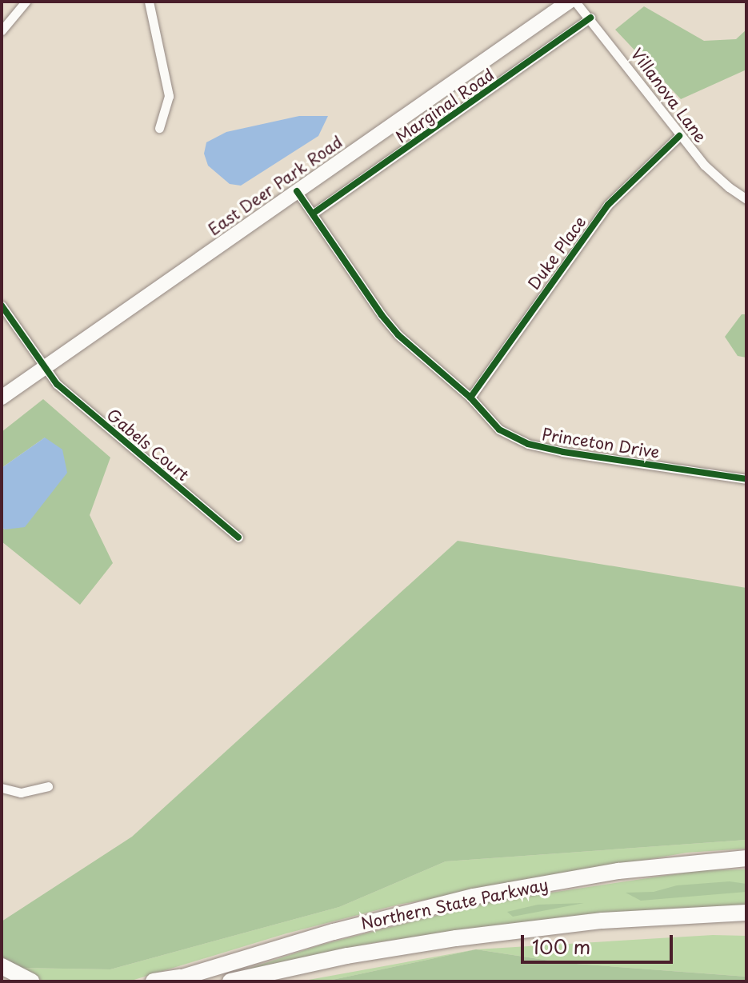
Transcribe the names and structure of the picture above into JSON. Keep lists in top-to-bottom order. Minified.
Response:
{"streets":{"highway":["Northern State Parkway"],"main road":["East Deer Park Road"],"street":["Villanova Lane","Marginal Road","Duke Place","Princeton Drive","Gabels Court"]},"crossings":[["Villanova Lane","Marginal Road"],["Villanova Lane","Duke Place"],["Marginal Road","Princeton Drive"],["East Deer Park Road","Princeton Drive"],["East Deer Park Road","Gabels Court"],["Duke Place","Princeton Drive"]],"scale_bar":"100 m"}
